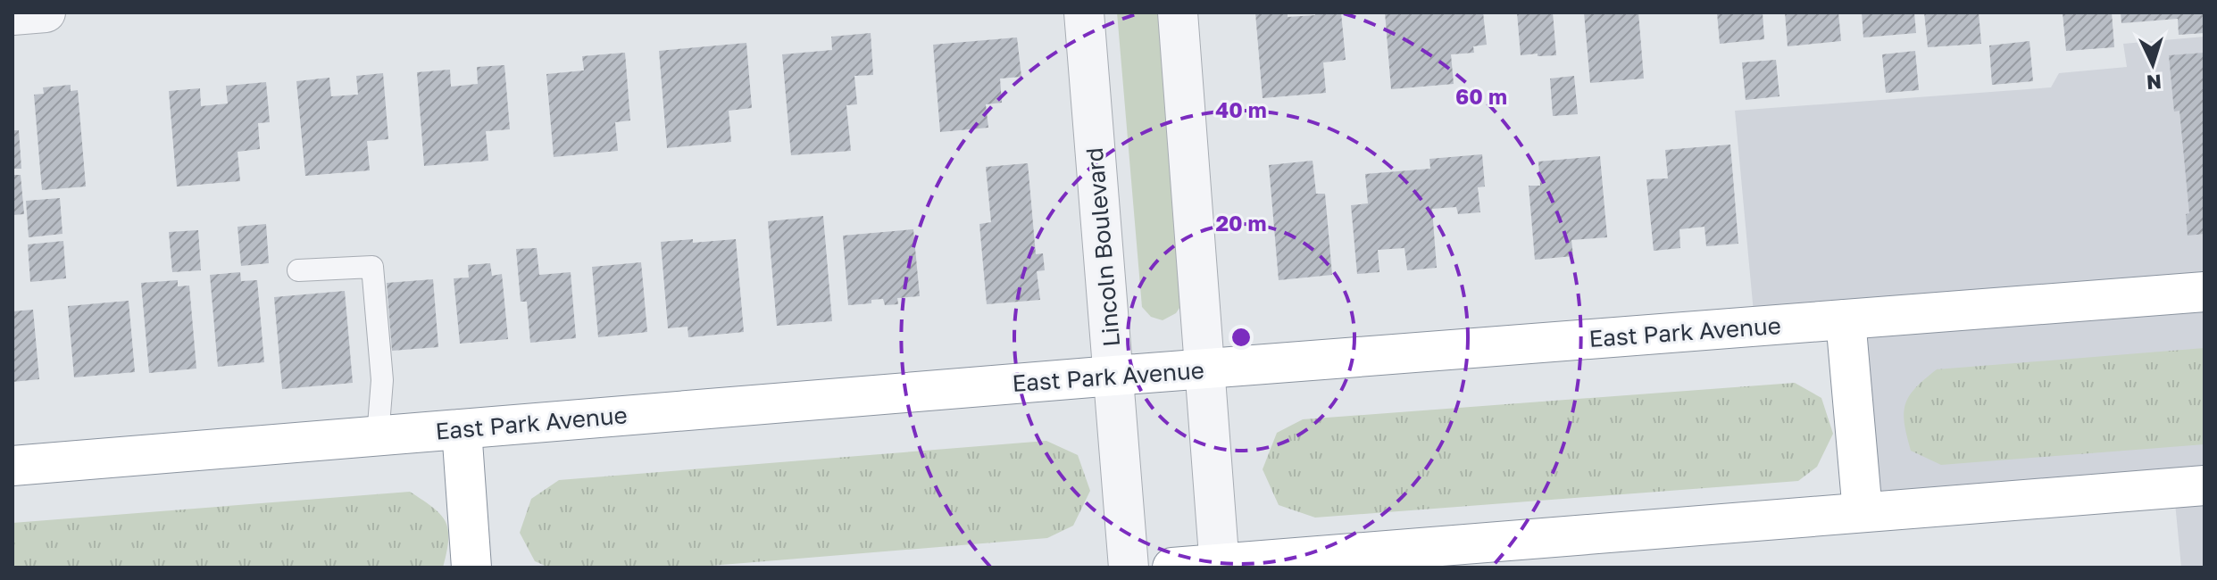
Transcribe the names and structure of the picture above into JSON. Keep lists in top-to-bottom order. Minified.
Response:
{"streets":{"highway":["East Park Avenue"],"street":["Lincoln Boulevard"]},"crossings":[["Lincoln Boulevard","East Park Avenue"]],"north":"bottom","rings":["60 m","40 m","20 m"]}
